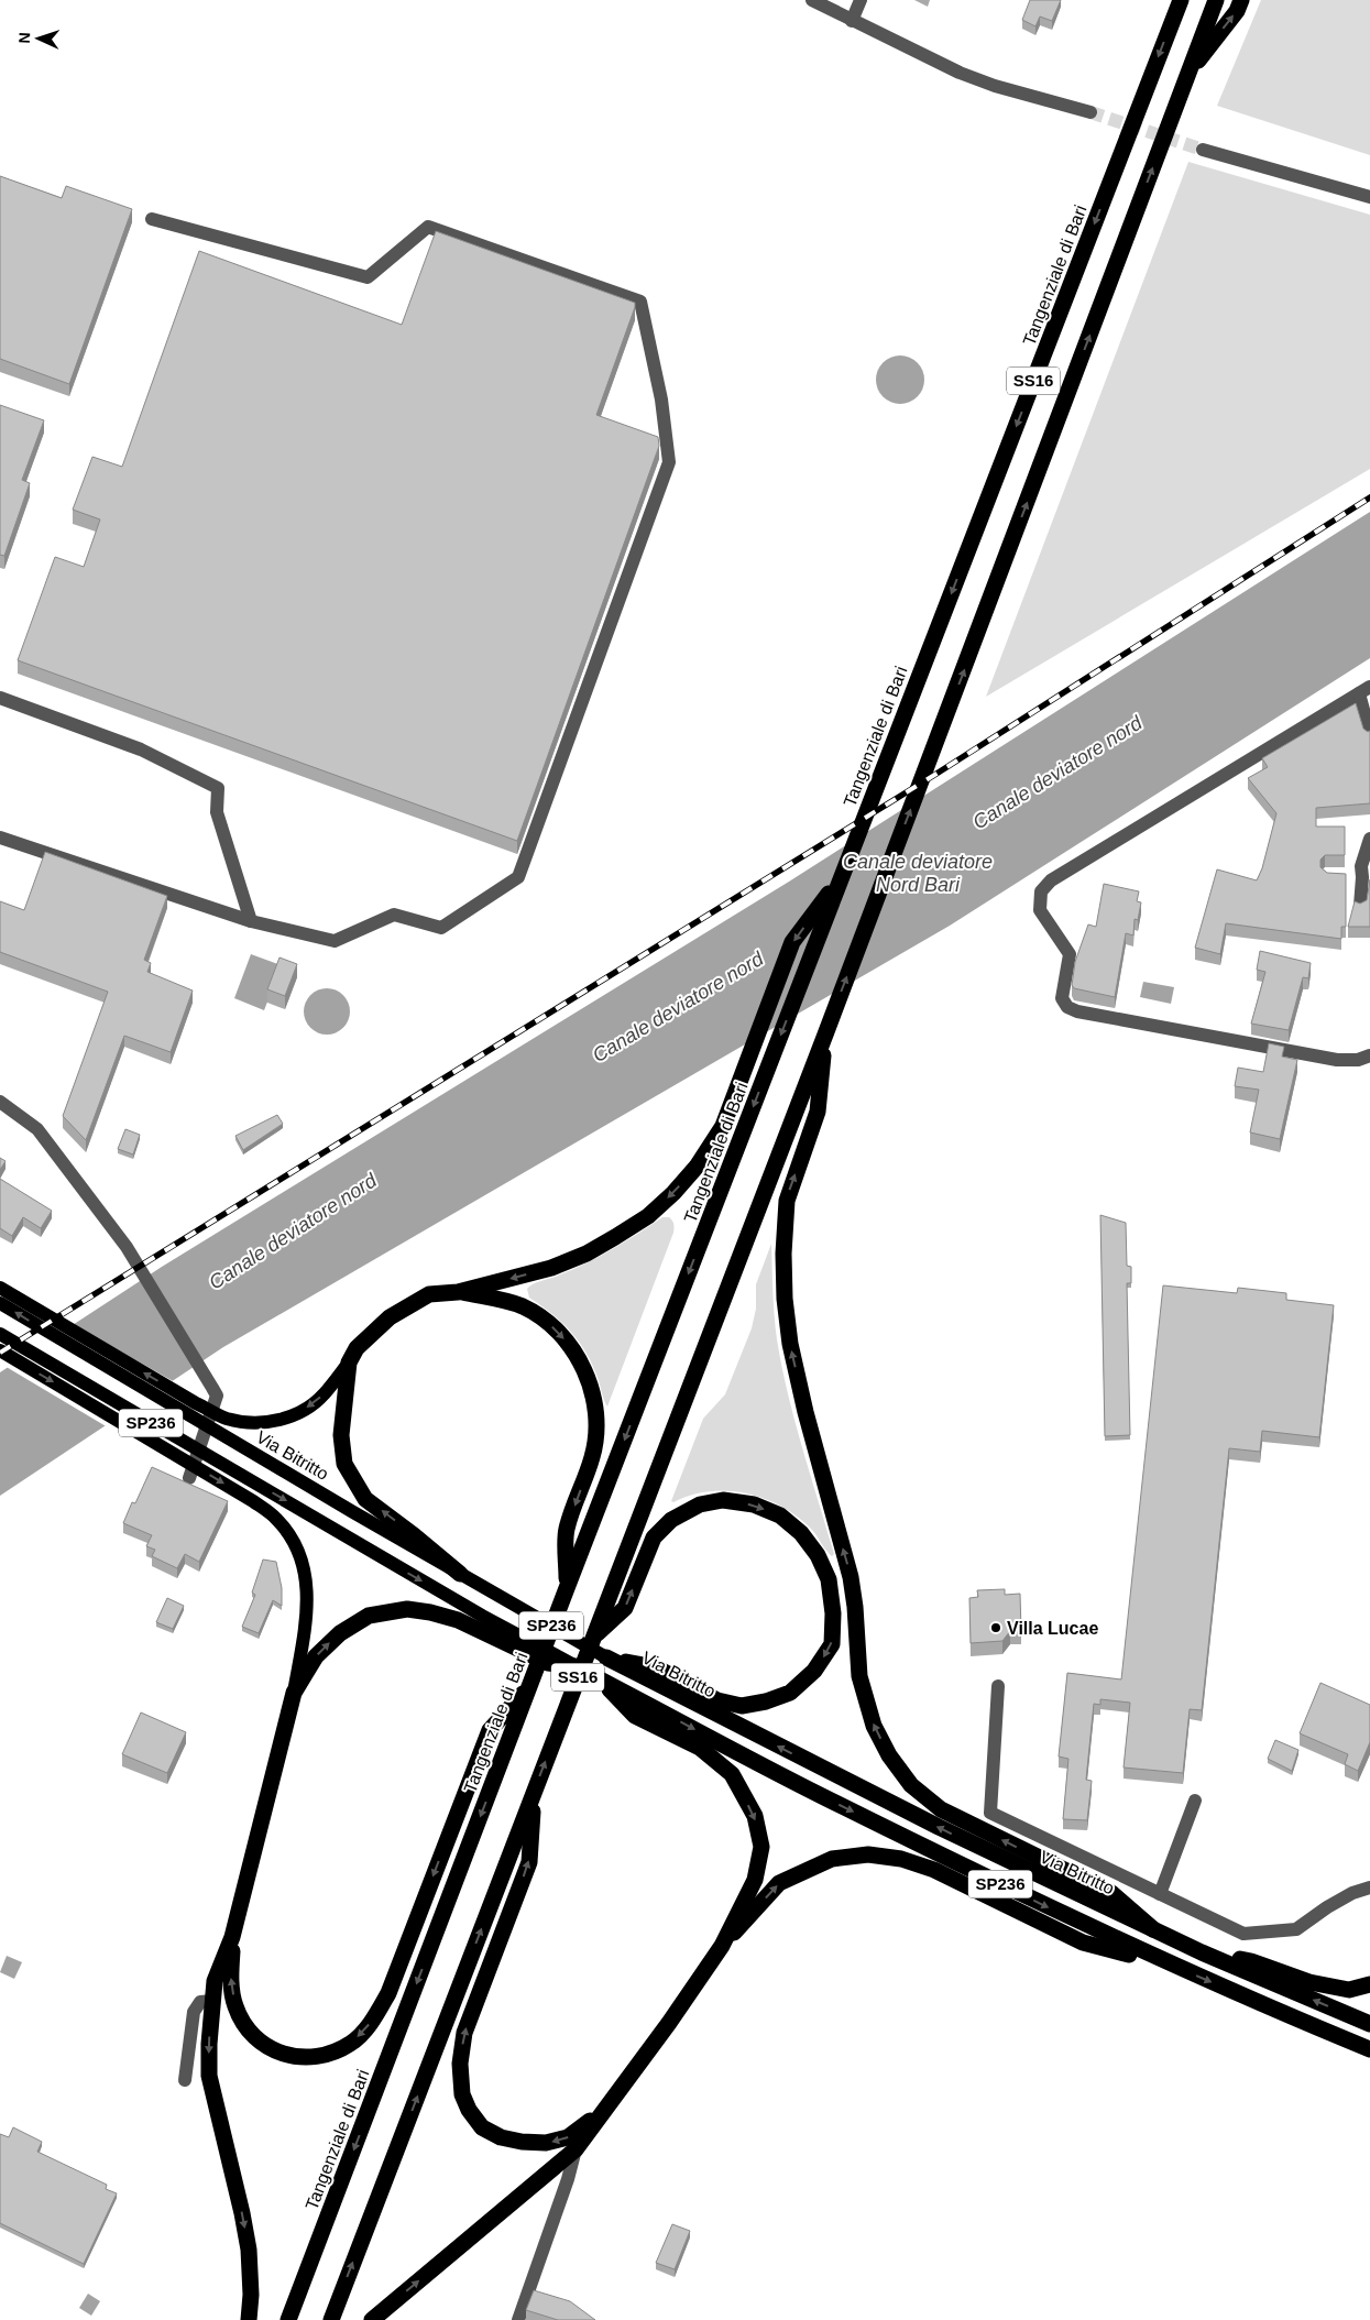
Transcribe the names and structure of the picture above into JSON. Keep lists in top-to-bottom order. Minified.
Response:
{"streets":{"highway":["Tangenziale di Bari","SS16","SP236","Via Bitritto"]},"water":["Canale deviatore nord","Canale deviatore Nord Bari"],"places":["Villa Lucae"],"north":"left"}
